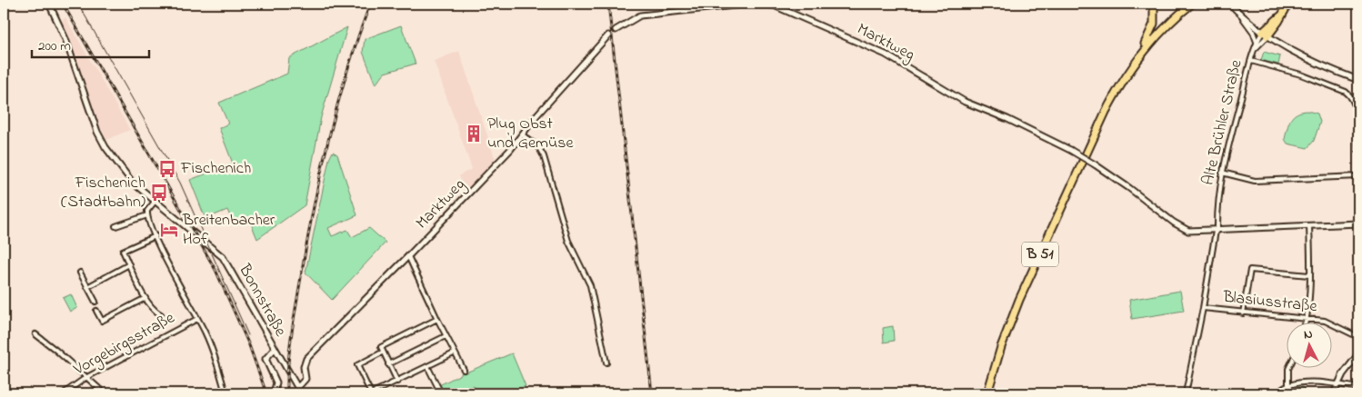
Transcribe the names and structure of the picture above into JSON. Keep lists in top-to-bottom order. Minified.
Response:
{"streets":{"highway":["B 51"],"street":["Marktweg","Alte Brühler Straße","Bonnstraße","Blasiusstraße","Vorgebirgsstraße"]},"crossings":[["Marktweg","Alte Brühler Straße"],["Marktweg","Bonnstraße"],["Alte Brühler Straße","Blasiusstraße"]],"places":{"building":["Plug Obst und Gemüse"],"bus stop":["Fischenich","Fischenich (Stadtbahn)"],"hotel":["Breitenbacher Hof"]},"scale_bar":"200 m","north":"top"}
